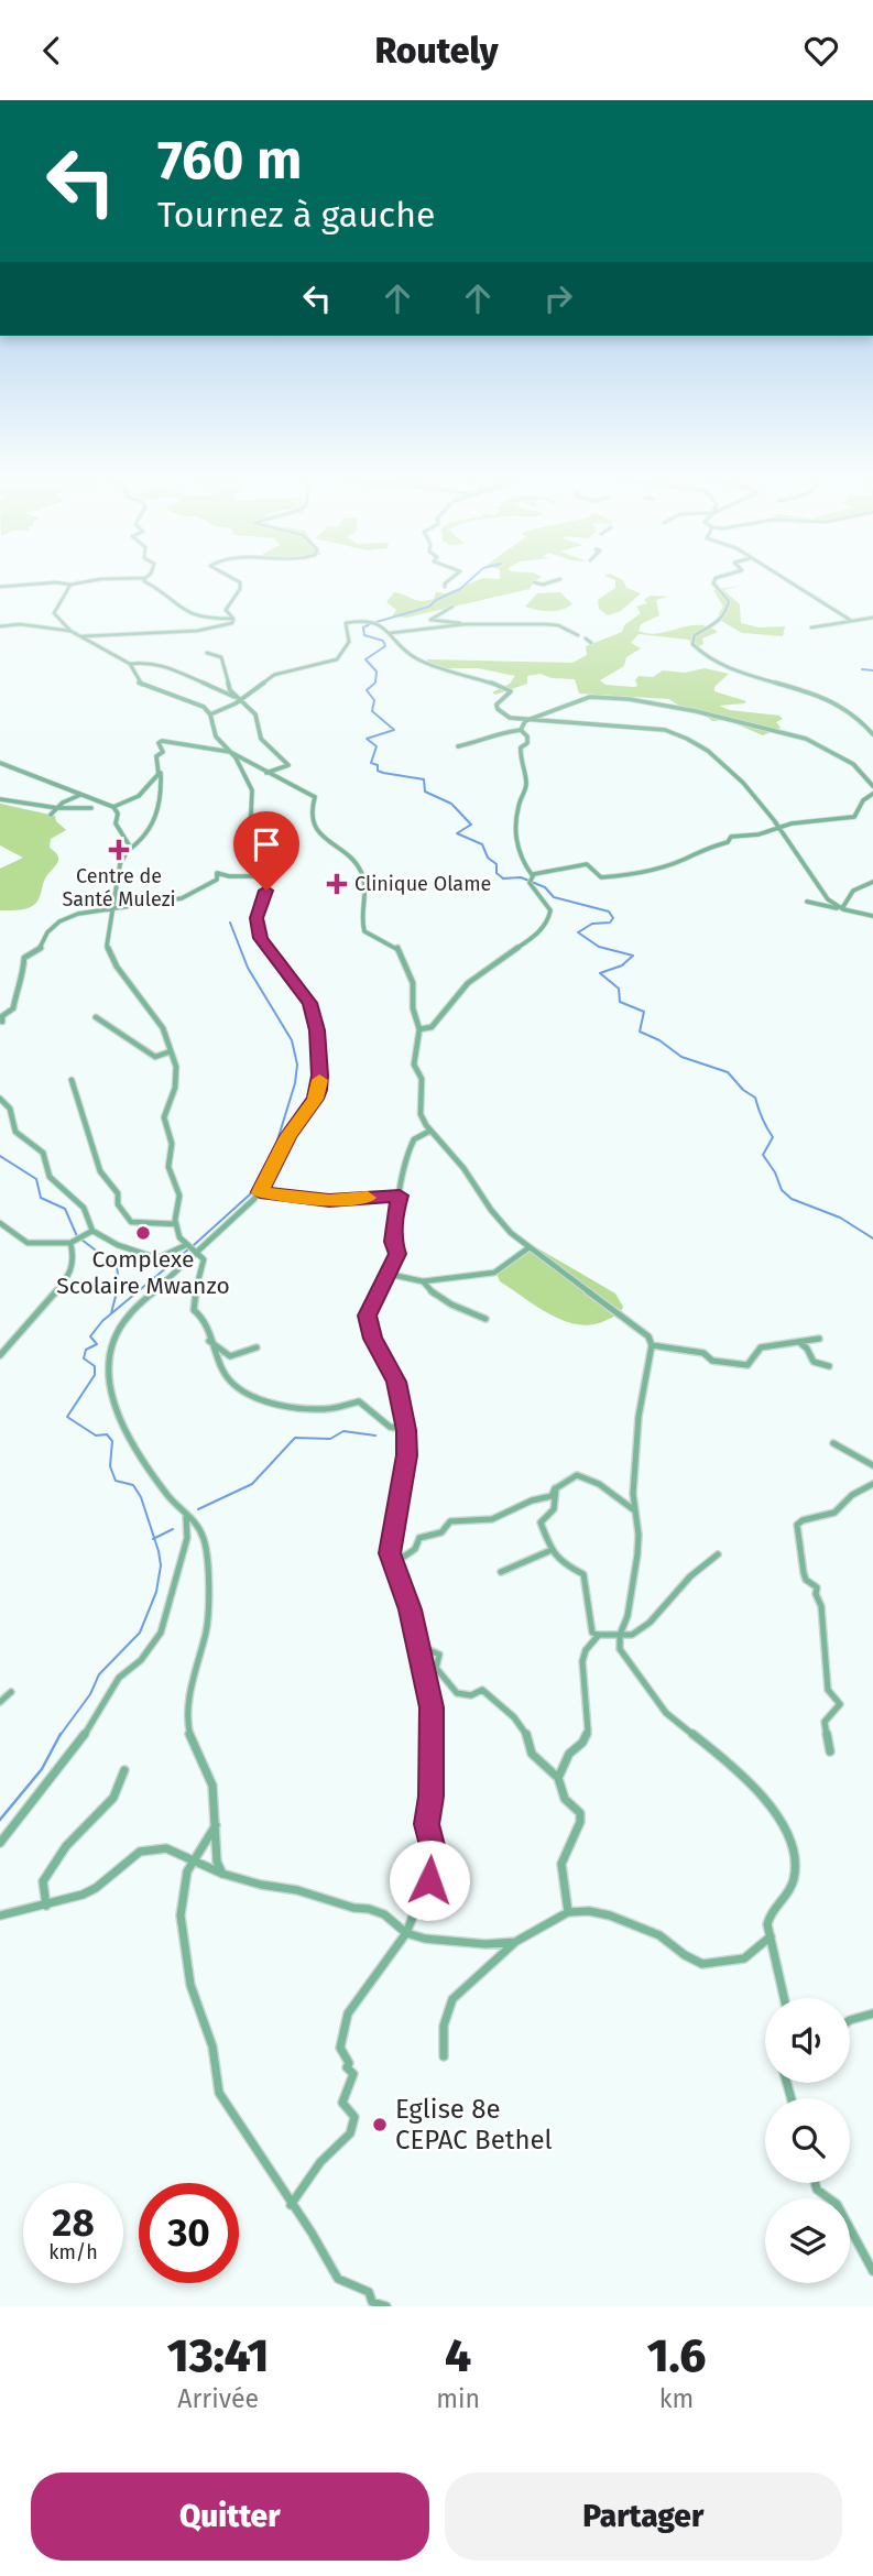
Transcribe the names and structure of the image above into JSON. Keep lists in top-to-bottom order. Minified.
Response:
{"places":{"health":["Centre de Santé Mulezi","Clinique Olame"],"other":["Complexe Scolaire Mwanzo","Eglise 8e CEPAC Bethel"]},"page":{"header":"Routely","turn":["760 m","Tournez à gauche"],"speed":"28 km/h","limit":"30","eta":["13:41","Arrivée","4","min","1.6","km"],"buttons":["Quitter","Partager"]}}
